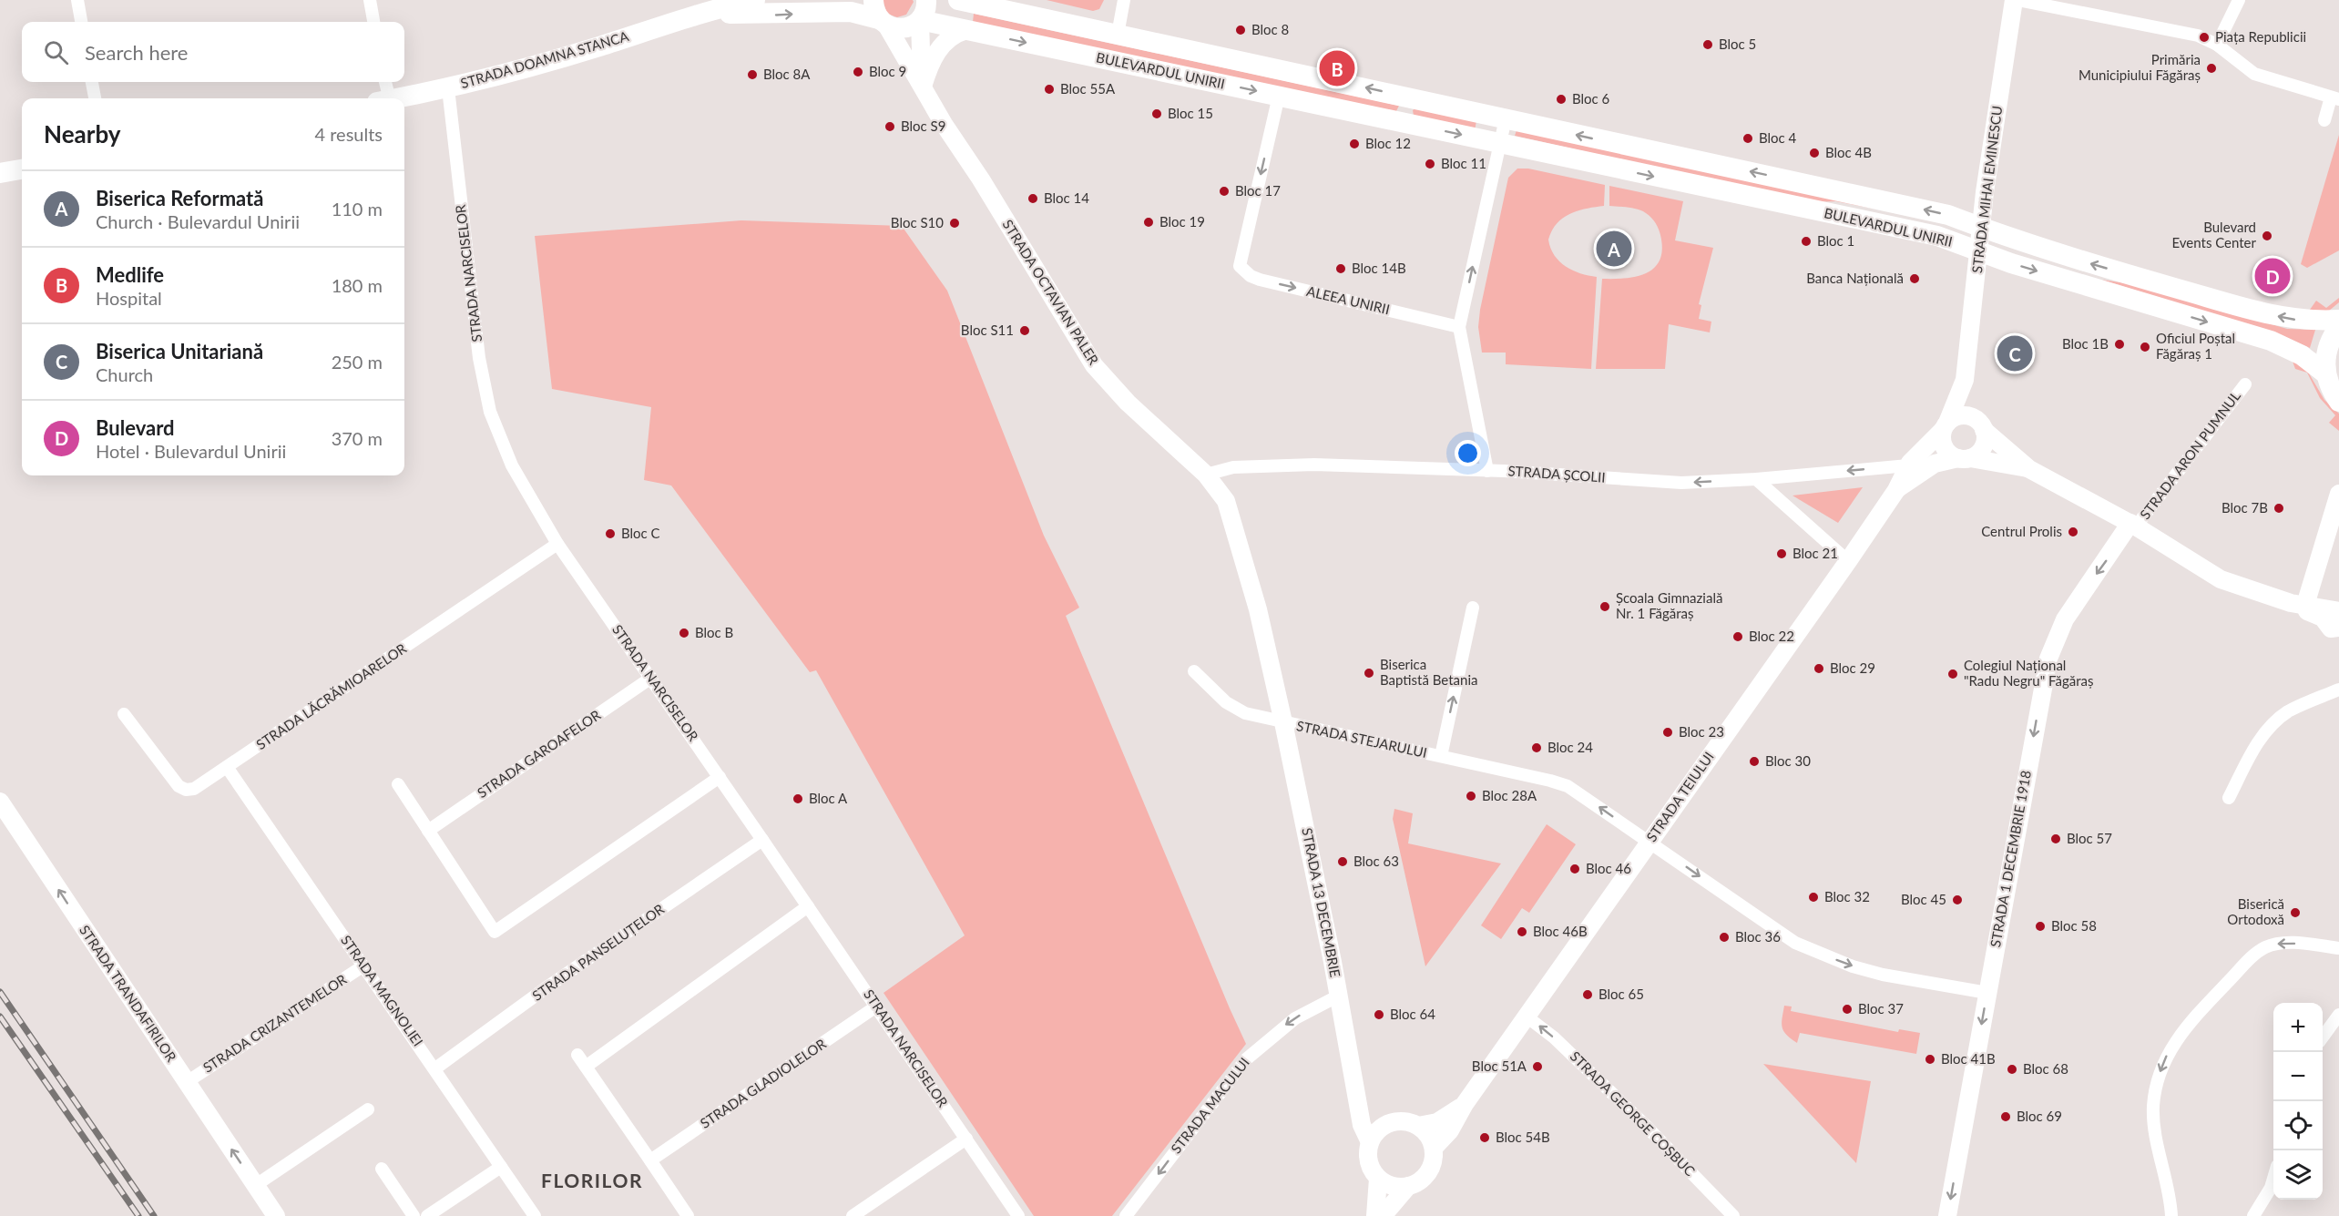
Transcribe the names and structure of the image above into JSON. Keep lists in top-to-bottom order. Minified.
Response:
{"streets":{"main road":["STRADA DOAMNA STANCA","BULEVARDUL UNIRII","STRADA MIHAI EMINESCU","STRADA OCTAVIAN PALER","STRADA TEIULUI","STRADA 1 DECEMBRIE 1918","STRADA 13 DECEMBRIE","STRADA TRANDAFIRILOR"],"street":["STRADA NARCISELOR","ALEEA UNIRII","STRADA ARON PUMNUL","STRADA ȘCOLII","STRADA LĂCRĂMIOARELOR","STRADA STEJARULUI","STRADA GAROAFELOR","STRADA PANSELUȚELOR","STRADA MAGNOLIEI","STRADA CRIZANTEMELOR","STRADA GLADIOLELOR","STRADA MACULUI","STRADA GEORGE COȘBUC"]},"crossings":[["STRADA DOAMNA STANCA","BULEVARDUL UNIRII"],["STRADA DOAMNA STANCA","STRADA NARCISELOR"],["STRADA DOAMNA STANCA","STRADA OCTAVIAN PALER"],["BULEVARDUL UNIRII","STRADA MIHAI EMINESCU"],["BULEVARDUL UNIRII","ALEEA UNIRII"],["STRADA NARCISELOR","STRADA LĂCRĂMIOARELOR"],["STRADA NARCISELOR","STRADA GAROAFELOR"],["STRADA NARCISELOR","STRADA PANSELUȚELOR"],["STRADA NARCISELOR","STRADA GLADIOLELOR"],["STRADA OCTAVIAN PALER","STRADA ȘCOLII"],["STRADA OCTAVIAN PALER","STRADA 13 DECEMBRIE"],["STRADA ARON PUMNUL","STRADA 1 DECEMBRIE 1918"],["STRADA ȘCOLII","STRADA 13 DECEMBRIE"],["STRADA LĂCRĂMIOARELOR","STRADA MAGNOLIEI"],["STRADA STEJARULUI","STRADA TEIULUI"],["STRADA STEJARULUI","STRADA 1 DECEMBRIE 1918"],["STRADA STEJARULUI","STRADA 13 DECEMBRIE"],["STRADA TEIULUI","STRADA 13 DECEMBRIE"],["STRADA TEIULUI","STRADA GEORGE COȘBUC"],["STRADA 13 DECEMBRIE","STRADA MACULUI"],["STRADA PANSELUȚELOR","STRADA MAGNOLIEI"],["STRADA MAGNOLIEI","STRADA CRIZANTEMELOR"],["STRADA TRANDAFIRILOR","STRADA CRIZANTEMELOR"]],"one_way":["STRADA ȘCOLII","STRADA 1 DECEMBRIE 1918","STRADA TRANDAFIRILOR","STRADA MACULUI","STRADA GEORGE COȘBUC"],"districts":["FLORILOR"],"places":["Bloc 8","Piața Republicii","Bloc 5","Primăria Municipiului Făgăraș","Bloc 9","Bloc 8A","Bloc 55A","Bloc 6","Bloc 15","Bloc S9","Bloc 4","Bloc 12","Bloc 4B","Bloc 11","Bloc 17","Bloc 14","Bloc 19","Bloc S10","Bulevard Events Center","Bloc 1","Bloc 14B","Banca Națională","Bloc S11","Bloc 1B","Oficiul Poștal Făgăraș 1","Bloc 7B","Centrul Prolis","Bloc C","Bloc 21","Școala Gimnazială Nr. 1 Făgăraș","Bloc B","Bloc 22","Bloc 29","Biserica Baptistă Betania","Colegiul Național \"Radu Negru\" Făgăraș","Bloc 23","Bloc 24","Bloc 30","Bloc 28A","Bloc A","Bloc 57","Bloc 63","Bloc 46","Bloc 32","Bloc 45","Biserică Ortodoxă","Bloc 58","Bloc 46B","Bloc 36","Bloc 65","Bloc 37","Bloc 64","Bloc 41B","Bloc 51A","Bloc 68","Bloc 69","Bloc 54B"],"page":{"search":"Search here","pins":["B","A","D","C"],"heading":["Nearby","4 results"],"list":[{"mark":"A","name":"Biserica Reformată","note":"Church · Bulevardul Unirii","value":"110 m"},{"mark":"B","name":"Medlife","note":"Hospital","value":"180 m"},{"mark":"C","name":"Biserica Unitariană","note":"Church","value":"250 m"},{"mark":"D","name":"Bulevard","note":"Hotel · Bulevardul Unirii","value":"370 m"}],"map_buttons":["+","−"]}}
